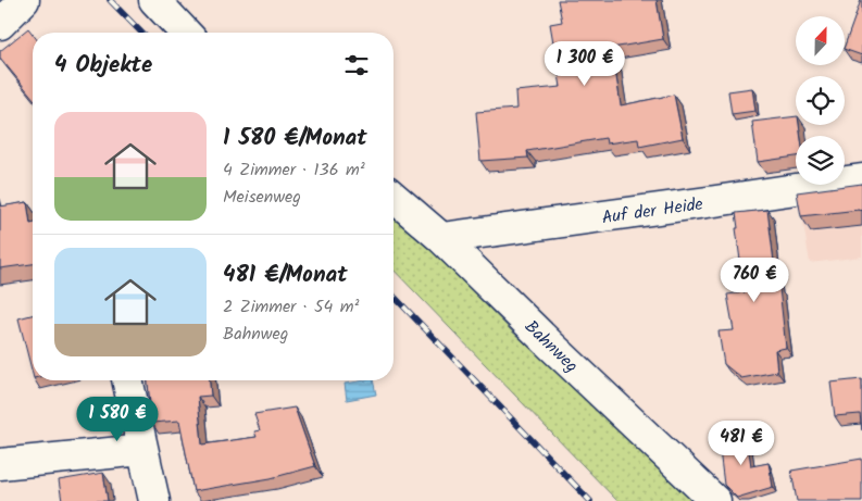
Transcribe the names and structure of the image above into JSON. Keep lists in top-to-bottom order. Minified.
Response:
{"streets":{"street":["Auf der Heide","Bahnweg"]},"crossings":[["Auf der Heide","Bahnweg"]],"north":"top","page":{"heading":"4 Objekte","price":["1 300 €","760 €","1 580 €","481 €"],"list":[{"name":"1 580 €/Monat","note":"4 Zimmer · 136 m² · Meisenweg"},{"name":"481 €/Monat","note":"2 Zimmer · 54 m² · Bahnweg"}]}}
